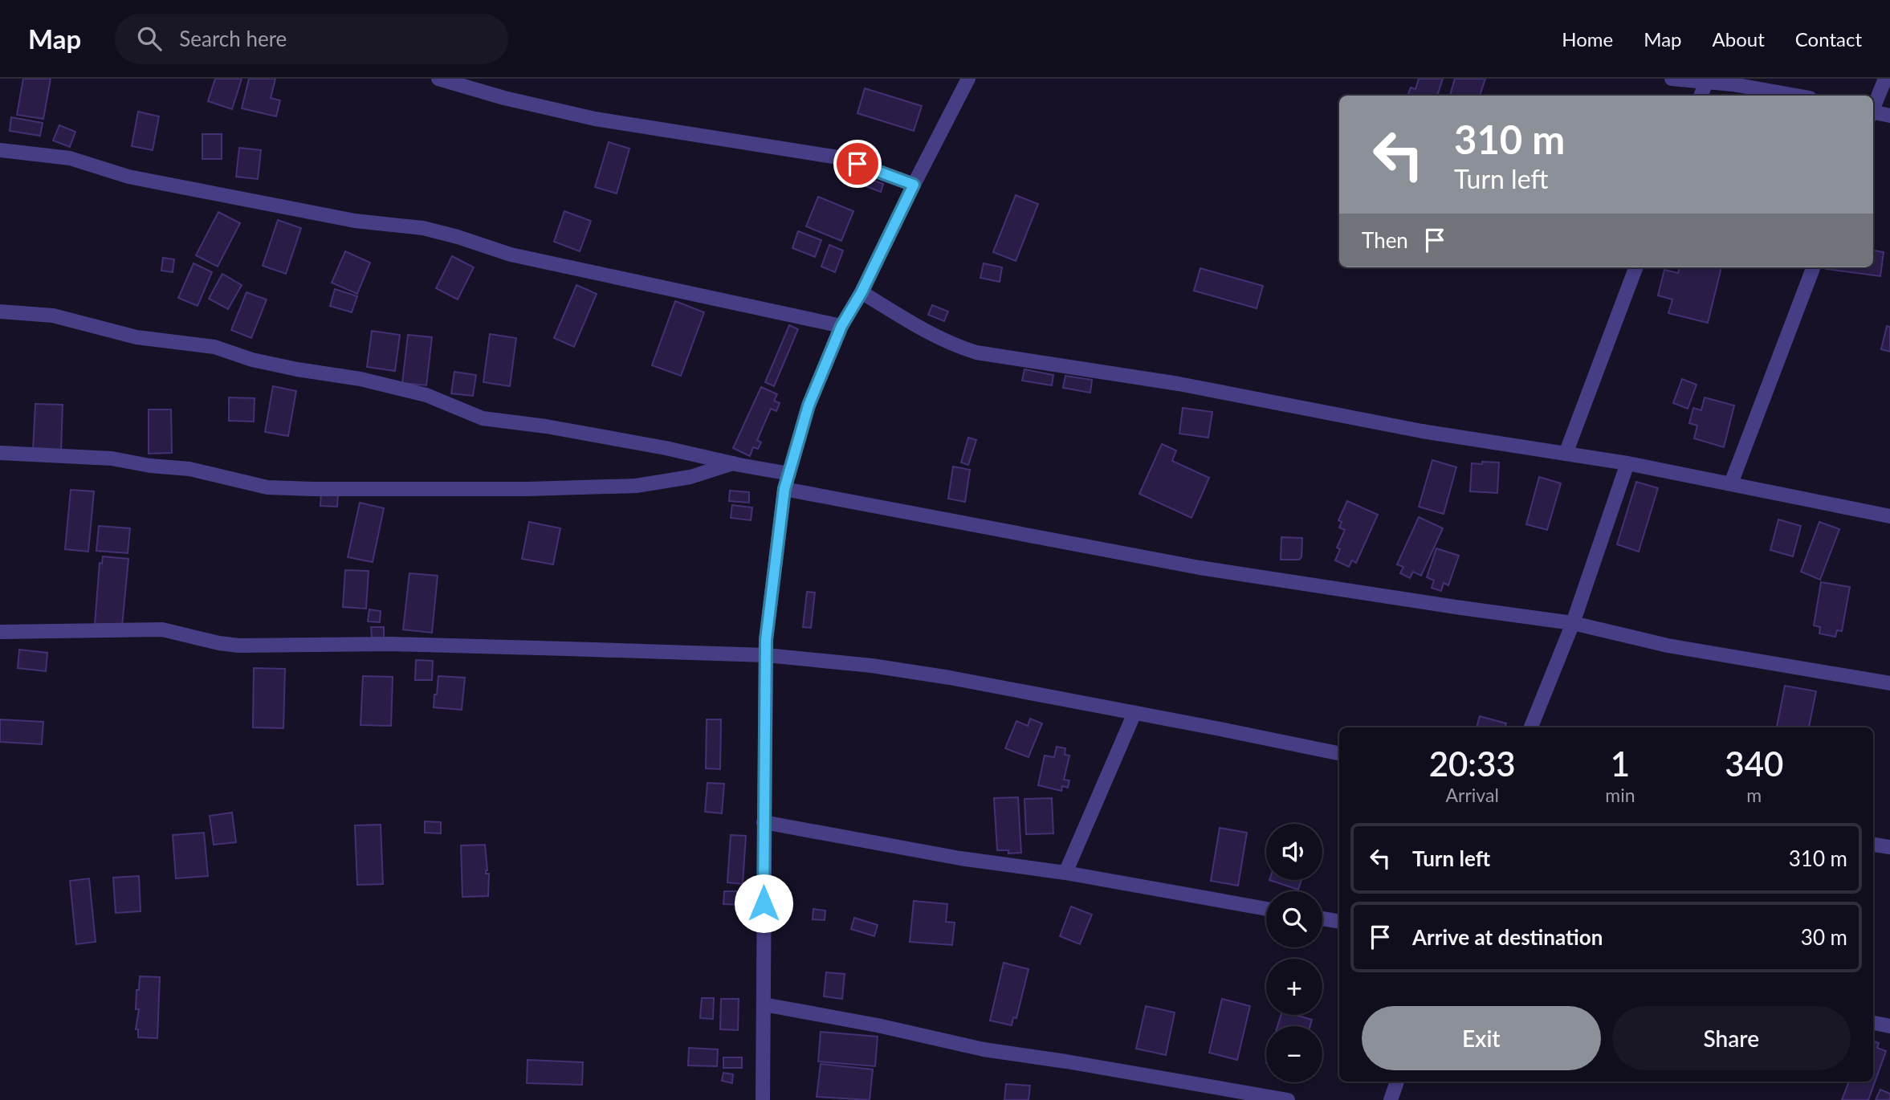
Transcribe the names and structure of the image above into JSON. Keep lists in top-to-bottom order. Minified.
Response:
{"page":{"header":"Map","search":"Search here","nav":["Home","Map","About","Contact"],"turn":["310 m","Turn left"],"then":"Then","eta":["20:33","Arrival","1","min","340","m"],"list":[{"name":"Turn left","value":"310 m"},{"name":"Arrive at destination","value":"30 m"}],"map_buttons":["+","−"],"buttons":["Exit","Share"]}}
